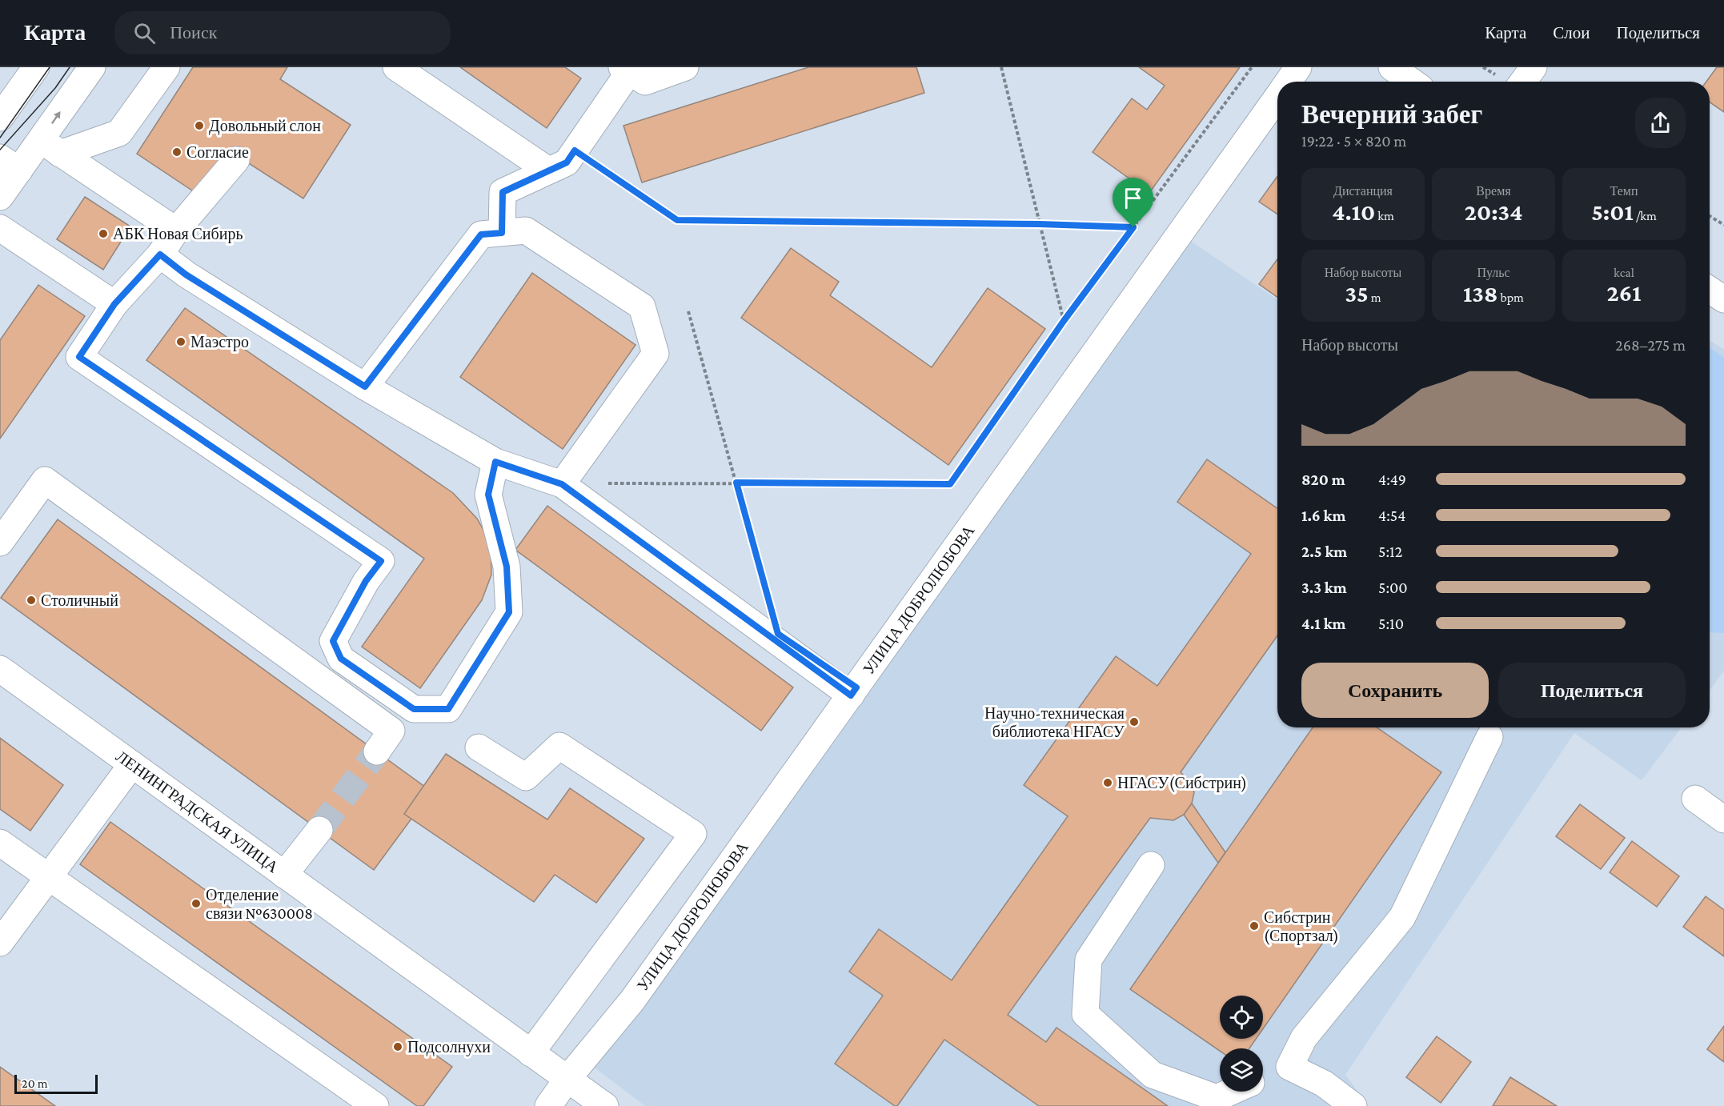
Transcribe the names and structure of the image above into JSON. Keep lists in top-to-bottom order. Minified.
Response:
{"streets":{"street":["УЛИЦА ДОБРОЛЮБОВА","ЛЕНИНГРАДСКАЯ УЛИЦА"]},"crossings":[["УЛИЦА ДОБРОЛЮБОВА","ЛЕНИНГРАДСКАЯ УЛИЦА"]],"places":["Довольный слон","Согласие","АБК Новая Сибирь","Маэстро","Столичный","Научно-техническая библиотека НГАСУ","НГАСУ(Сибстрин)","Отделение связи №630008","Сибстрин (Спортзал)","Подсолнухи"],"scale_bar":"20 m","page":{"header":"Карта","search":"Поиск","nav":["Карта","Слои","Поделиться"],"heading":["Вечерний забег","19:22 · 5 × 820 m"],"stats":[["Дистанция","4.10 km"],["Время","20:34"],["Темп","5:01 /km"],["Набор высоты","35 m"],["Пульс","138 bpm"],["kcal","261"]],"chart":["Набор высоты","268–275 m"],"list":[{"name":"820 m","note":"4:49"},{"name":"1.6 km","note":"4:54"},{"name":"2.5 km","note":"5:12"},{"name":"3.3 km","note":"5:00"},{"name":"4.1 km","note":"5:10"}],"buttons":["Сохранить","Поделиться"],"scale":"20 m"}}
